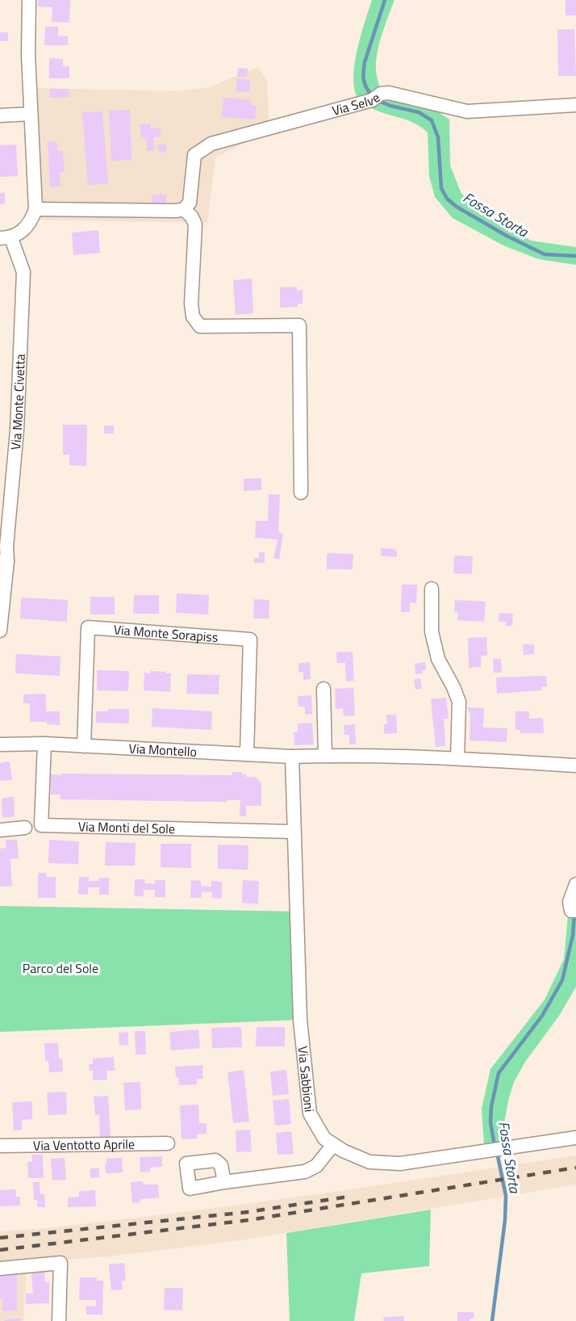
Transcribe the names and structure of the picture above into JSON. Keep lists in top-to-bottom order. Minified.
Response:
{"streets":{"street":["Via Selve","Via Monte Civetta","Via Monte Sorapiss","Via Montello","Via Monti del Sole","Via Sabbioni","Via Ventotto Aprile"]},"crossings":[["Via Monte Sorapiss","Via Montello"],["Via Montello","Via Monti del Sole"],["Via Montello","Via Sabbioni"],["Via Monti del Sole","Via Sabbioni"]],"water":["Fossa Storta"],"parks":["Parco del Sole"]}
